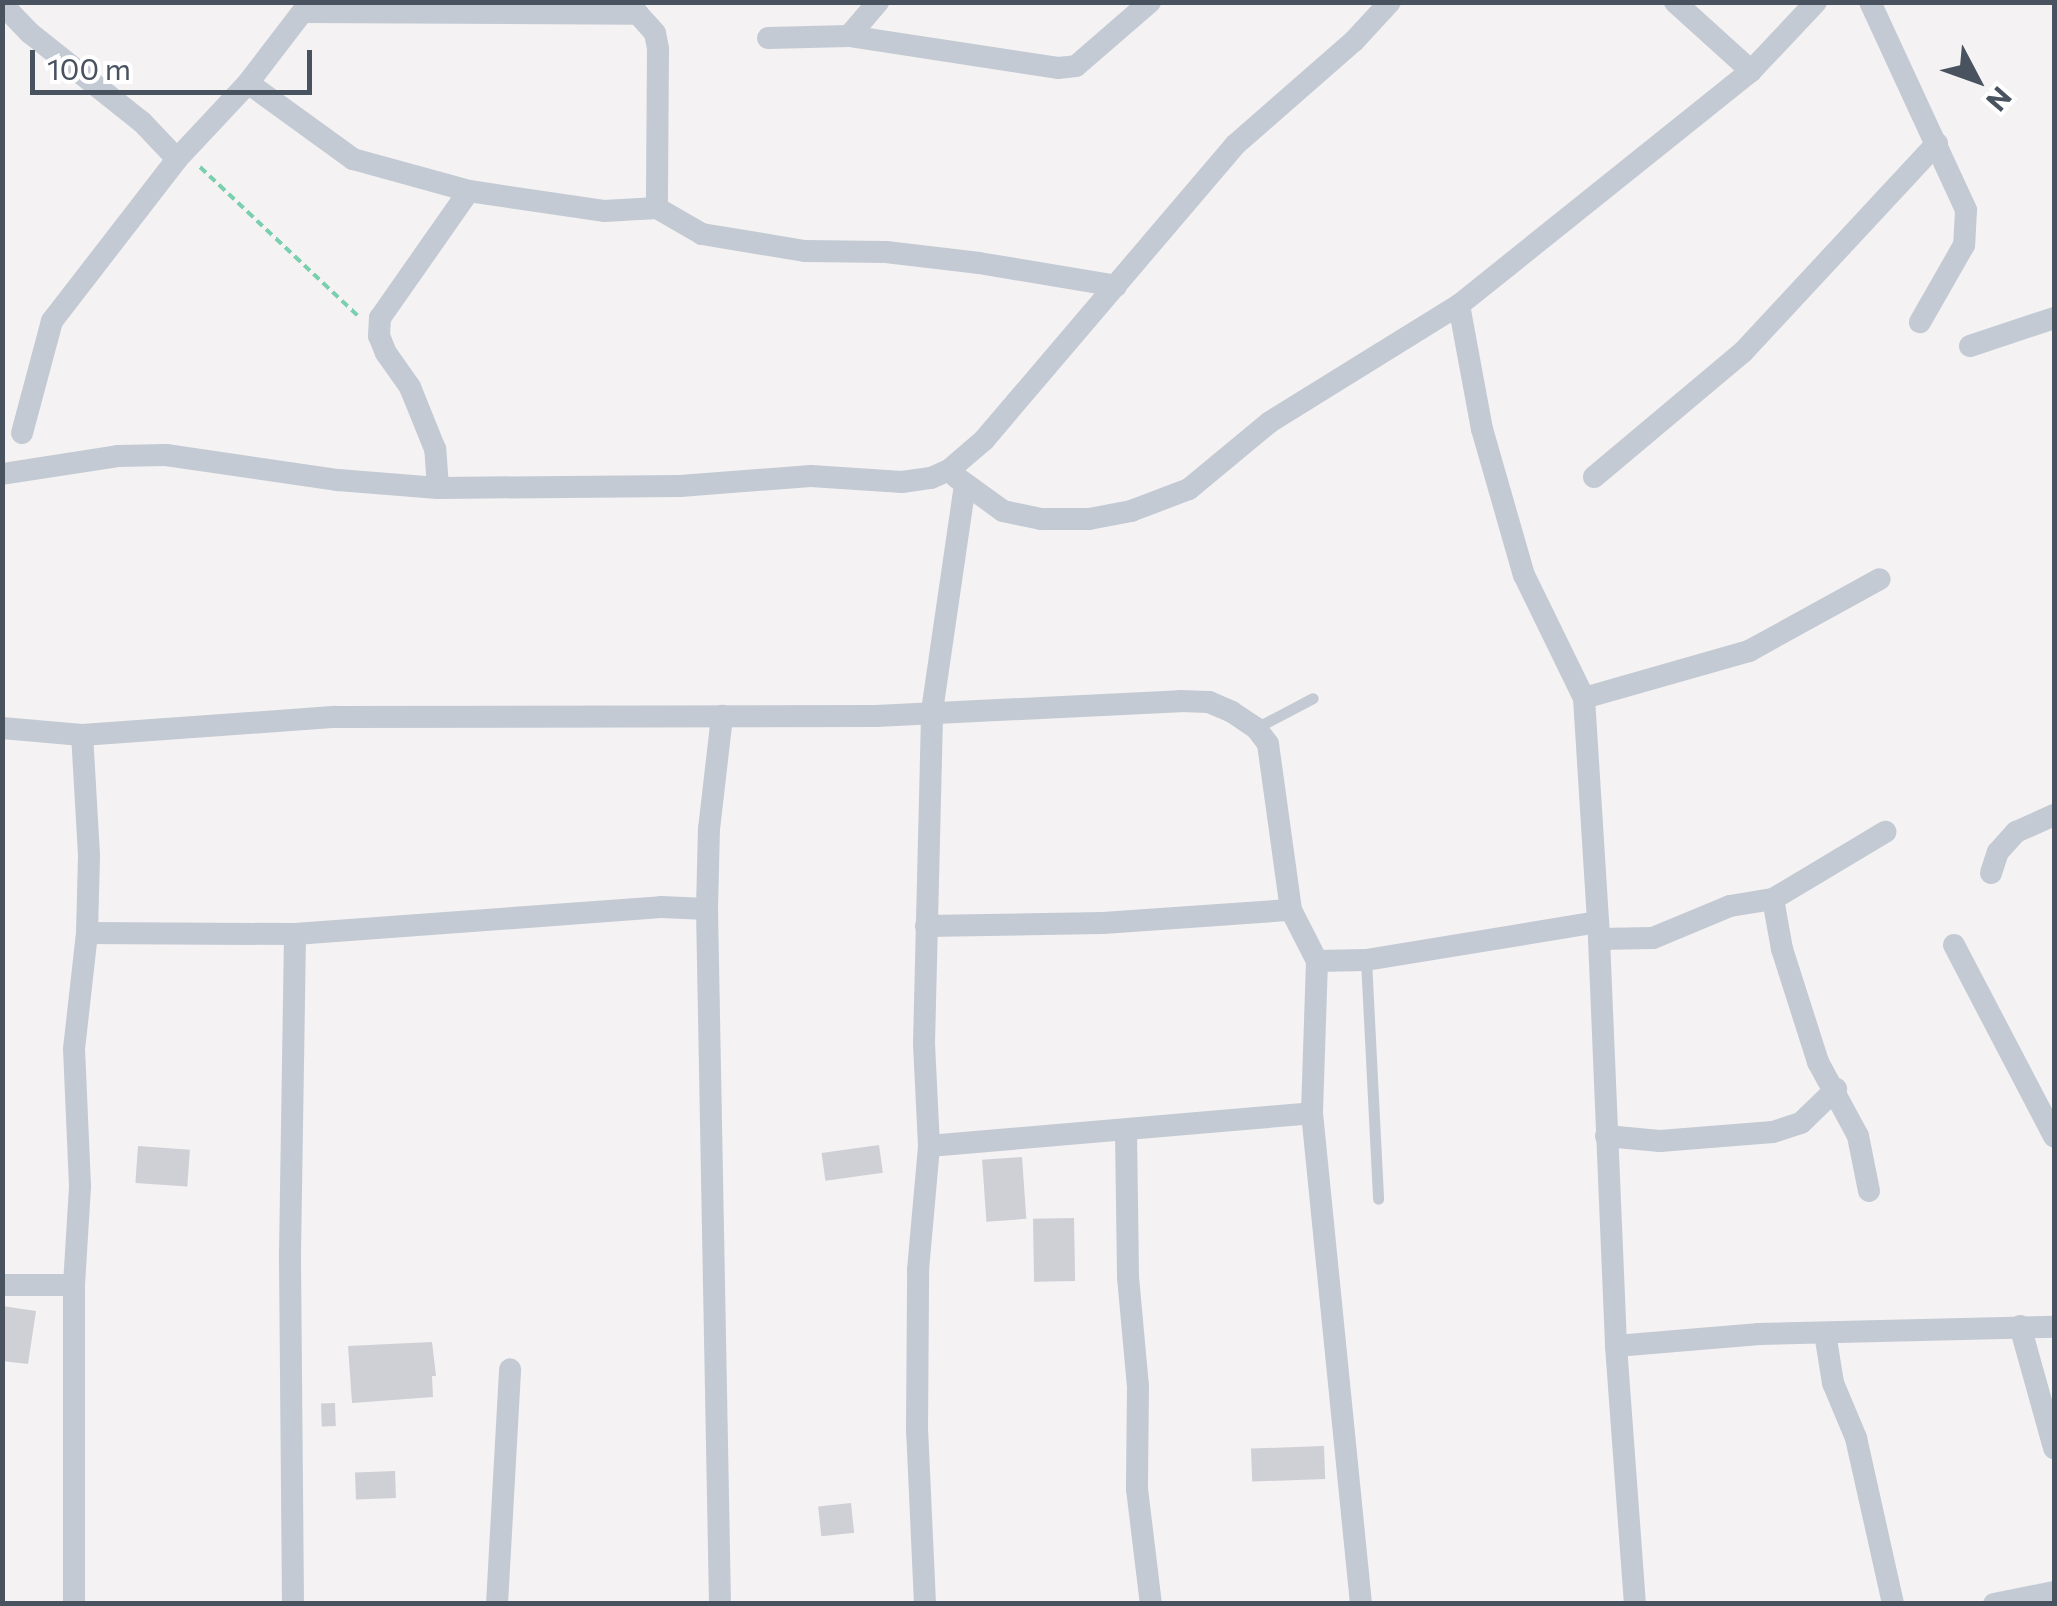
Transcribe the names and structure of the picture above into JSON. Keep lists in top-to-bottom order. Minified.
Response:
{"scale_bar":"100 m","north":"bottom right"}
